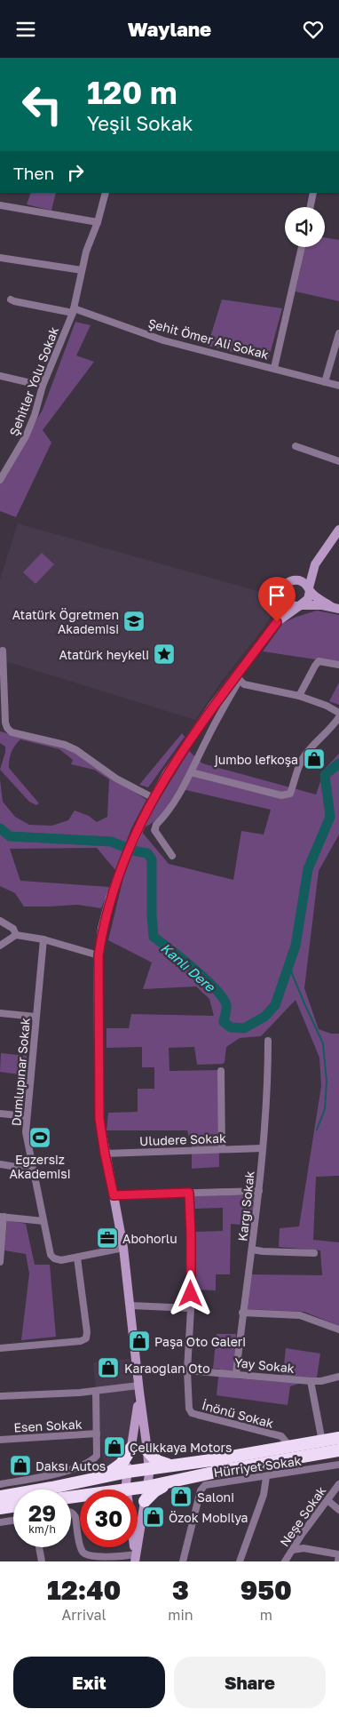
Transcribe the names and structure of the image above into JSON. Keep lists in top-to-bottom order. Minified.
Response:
{"streets":{"street":["Şehit Ömer Ali Sokak","Şehitler Yolu Sokak","Dumlupınar Sokak","Uludere Sokak","Kargı Sokak","Yay Sokak","İnönü Sokak","Esen Sokak","Hürriyet Sokak","Neşe Sokak"]},"crossings":[["Şehit Ömer Ali Sokak","Şehitler Yolu Sokak"],["Uludere Sokak","Kargı Sokak"],["Kargı Sokak","Yay Sokak"],["Yay Sokak","İnönü Sokak"]],"water":["Kanlı Dere"],"places":{"school or university":["Atatürk Öğretmen Akademisi"],"place":["Atatürk heykeli"],"shop":["jumbo lefkoşa","Paşa Oto Galeri","Karaoğlan Oto","Çelikkaya Motors","Daksı Autos","Saloni","Özok Mobilya"],"sports":["Egzersiz Akademisi"],"office":["Abohorlu"]},"page":{"header":"Waylane","turn":["120 m","Yeşil Sokak"],"then":"Then","speed":"29 km/h","limit":"30","eta":["12:40","Arrival","3","min","950","m"],"buttons":["Exit","Share"]}}
